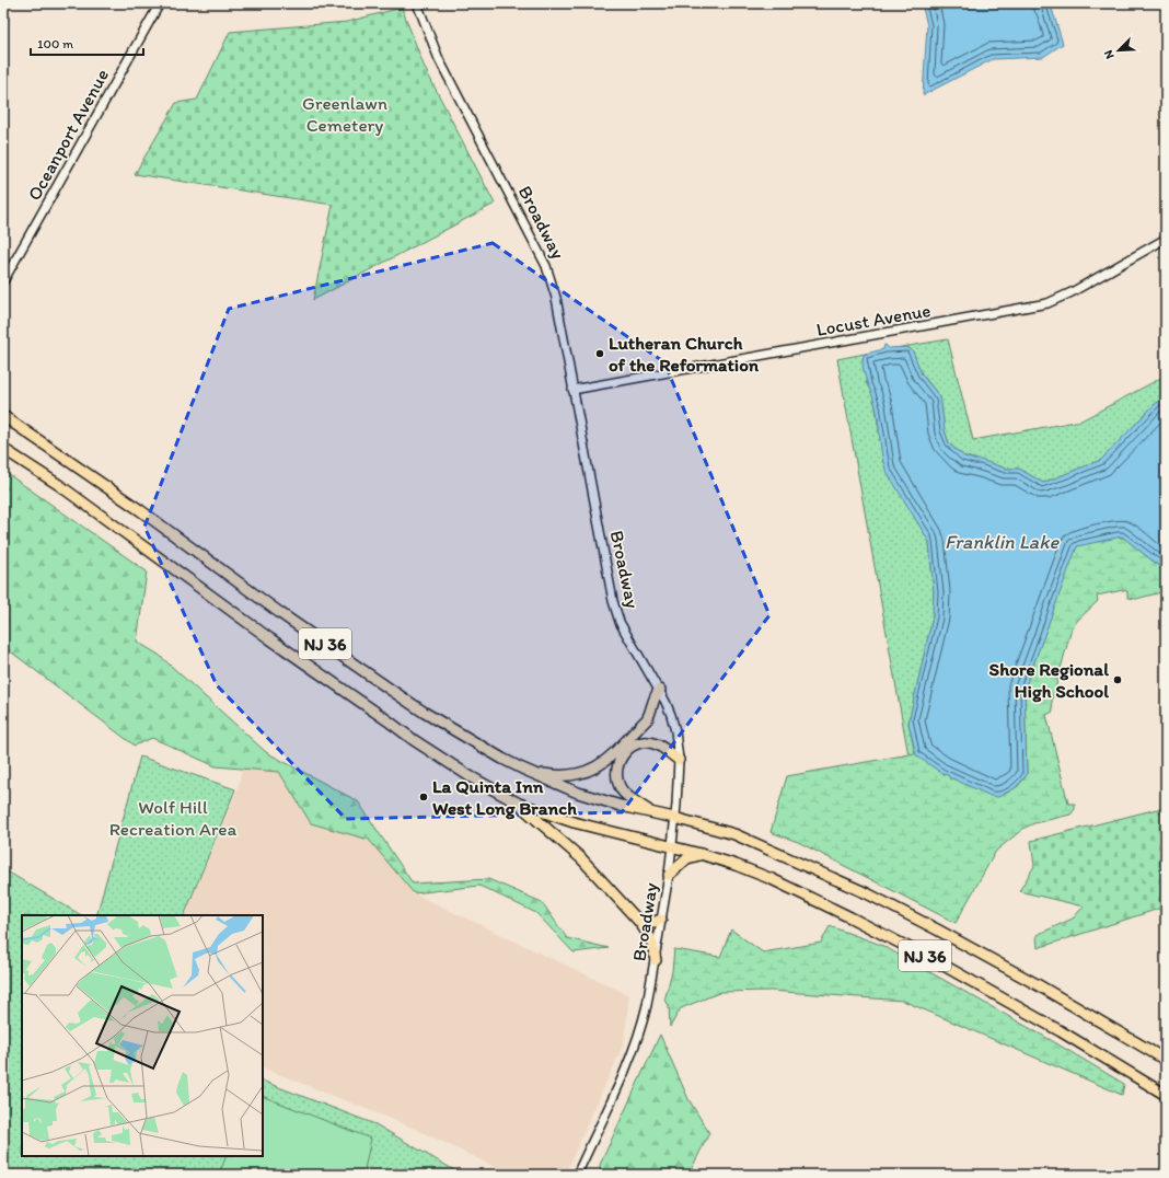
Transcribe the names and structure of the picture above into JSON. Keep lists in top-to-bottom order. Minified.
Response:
{"streets":{"highway":["NJ 36"],"street":["Oceanport Avenue","Broadway","Locust Avenue"]},"crossings":[["Broadway","Locust Avenue"],["Broadway","NJ 36"]],"water":["Franklin Lake"],"parks":["Greenlawn Cemetery","Wolf Hill Recreation Area"],"places":["Lutheran Church of the Reformation","Shore Regional High School","La Quinta Inn West Long Branch"],"scale_bar":"100 m","north":"bottom left"}
